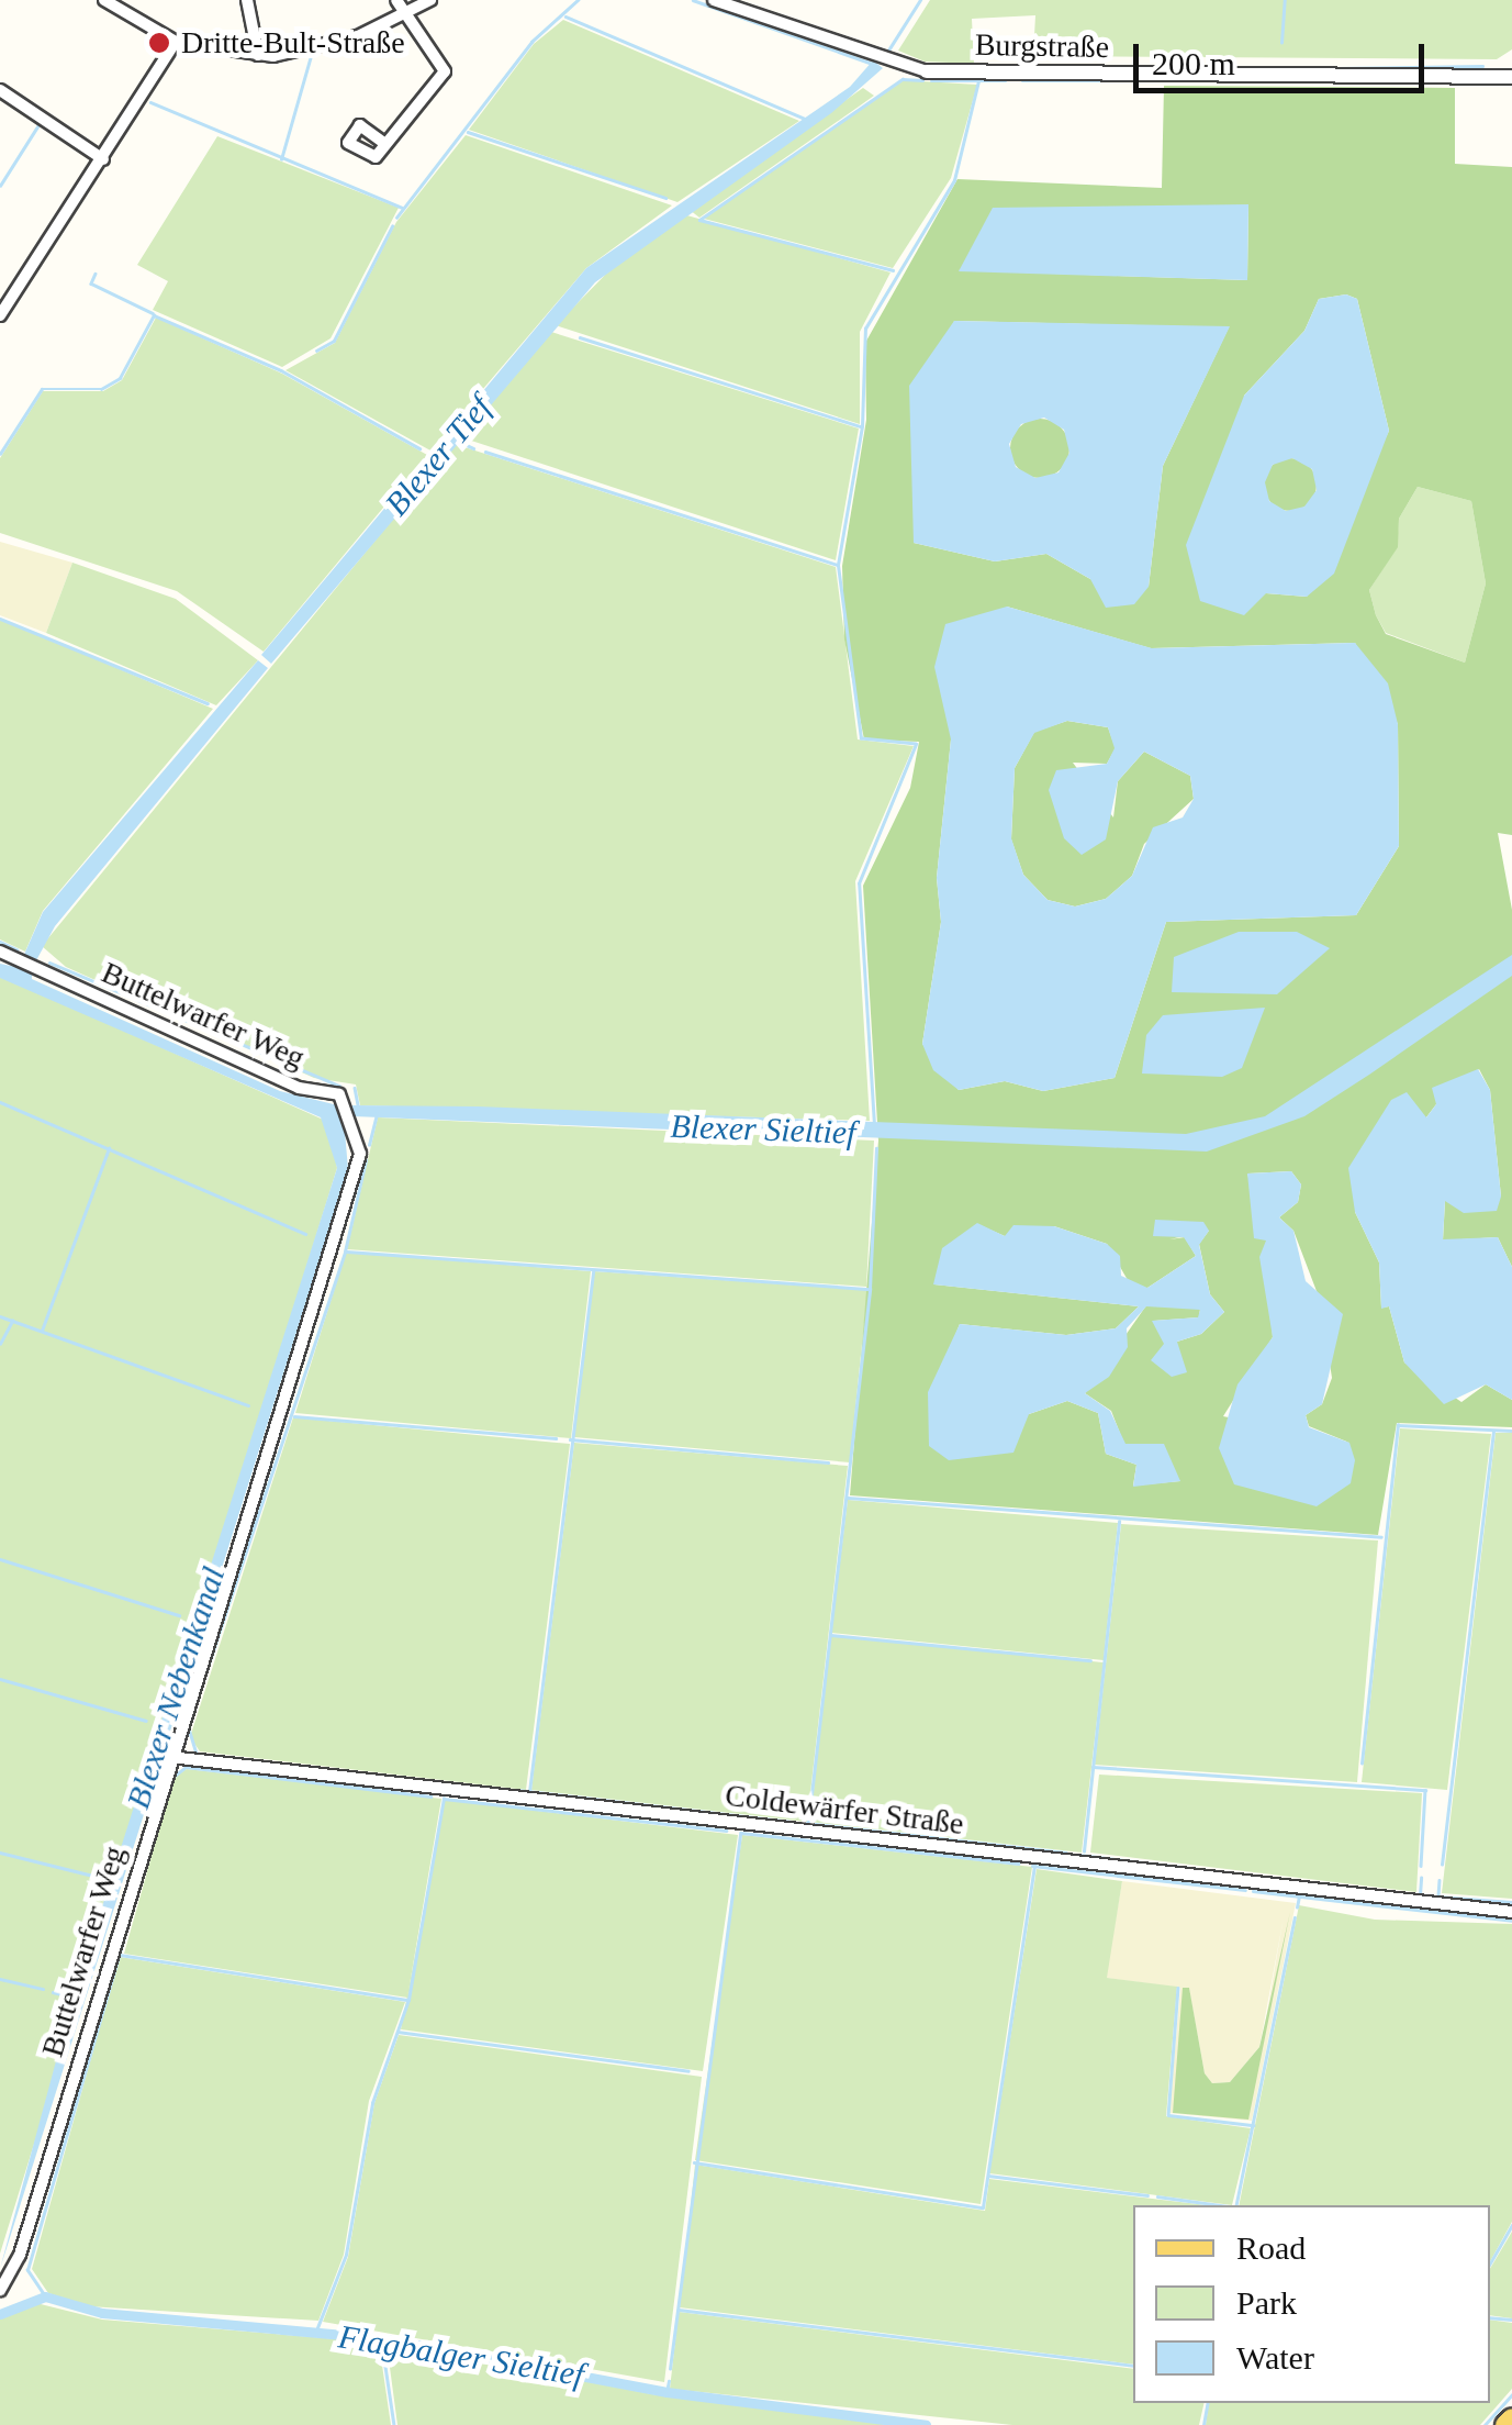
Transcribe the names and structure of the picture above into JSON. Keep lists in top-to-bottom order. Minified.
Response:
{"streets":{"street":["Burgstraße","Buttelwarfer Weg","Coldewärfer Straße"]},"crossings":[["Buttelwarfer Weg","Coldewärfer Straße"]],"water":["Blexer Tief","Blexer Sieltief","Blexer Nebenkanal","Flagbalger Sieltief"],"places":["Dritte-Bult-Straße"],"legend":["Road","Park","Water"],"scale_bar":"200 m"}
